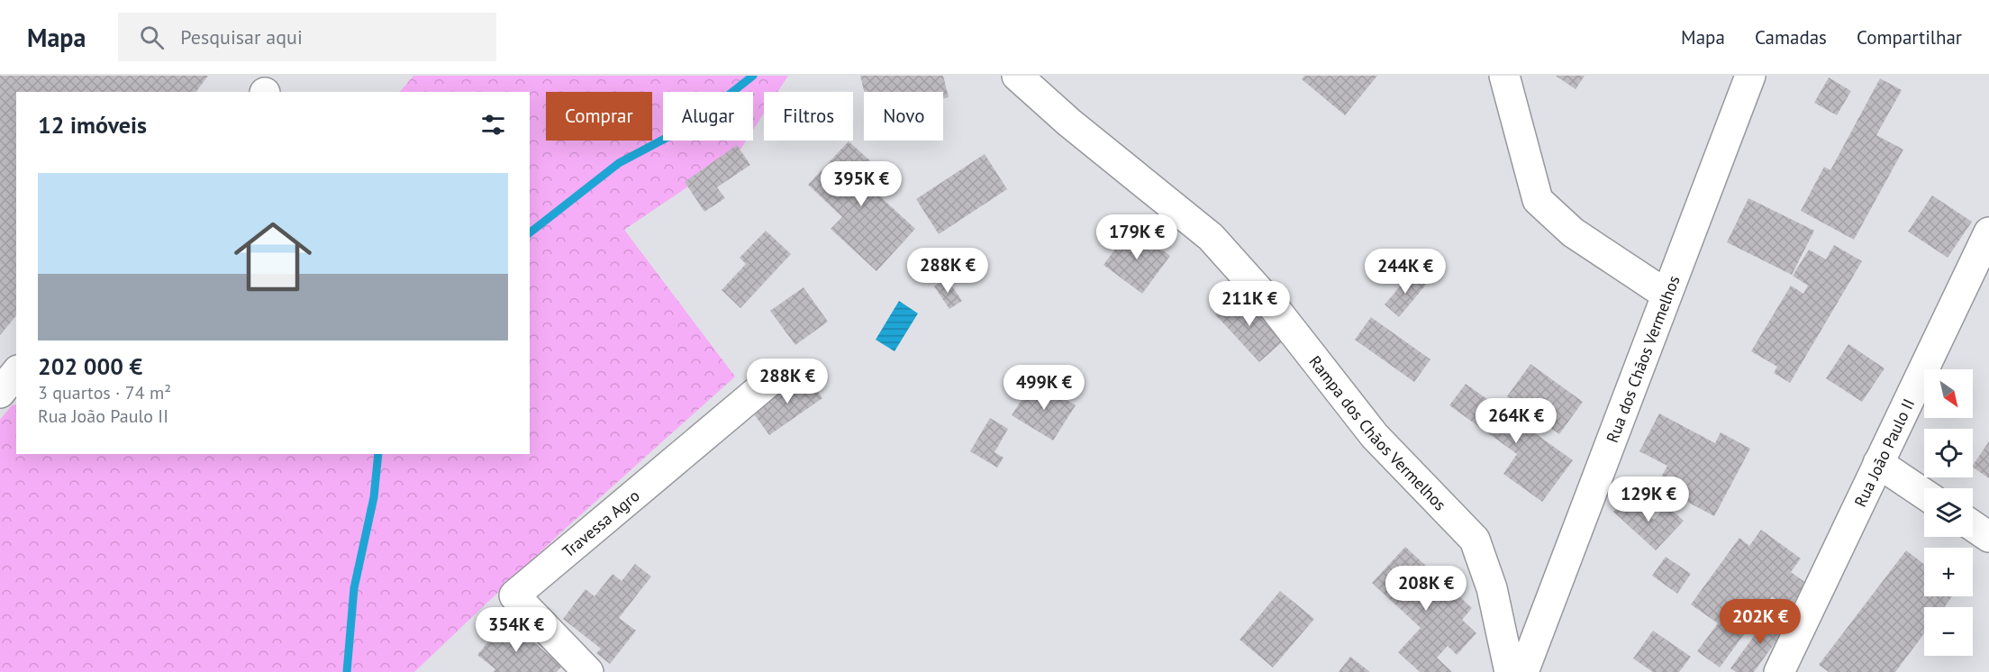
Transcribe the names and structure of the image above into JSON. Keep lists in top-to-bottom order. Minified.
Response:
{"streets":{"street":["Rua dos Chãos Vermelhos","Rampa dos Chãos Vermelhos","Rua João Paulo II","Travessa Agro"]},"north":"bottom right","page":{"header":"Mapa","search":"Pesquisar aqui","nav":["Mapa","Camadas","Compartilhar"],"chip":["Comprar","Alugar","Filtros","Novo"],"heading":"12 imóveis","list":[{"name":"202 000 €","note":"3 quartos · 74 m² · Rua João Paulo II"}],"price":["395K €","179K €","288K €","244K €","211K €","288K €","499K €","264K €","129K €","208K €","202K €","354K €"],"map_buttons":["+","−"]}}
